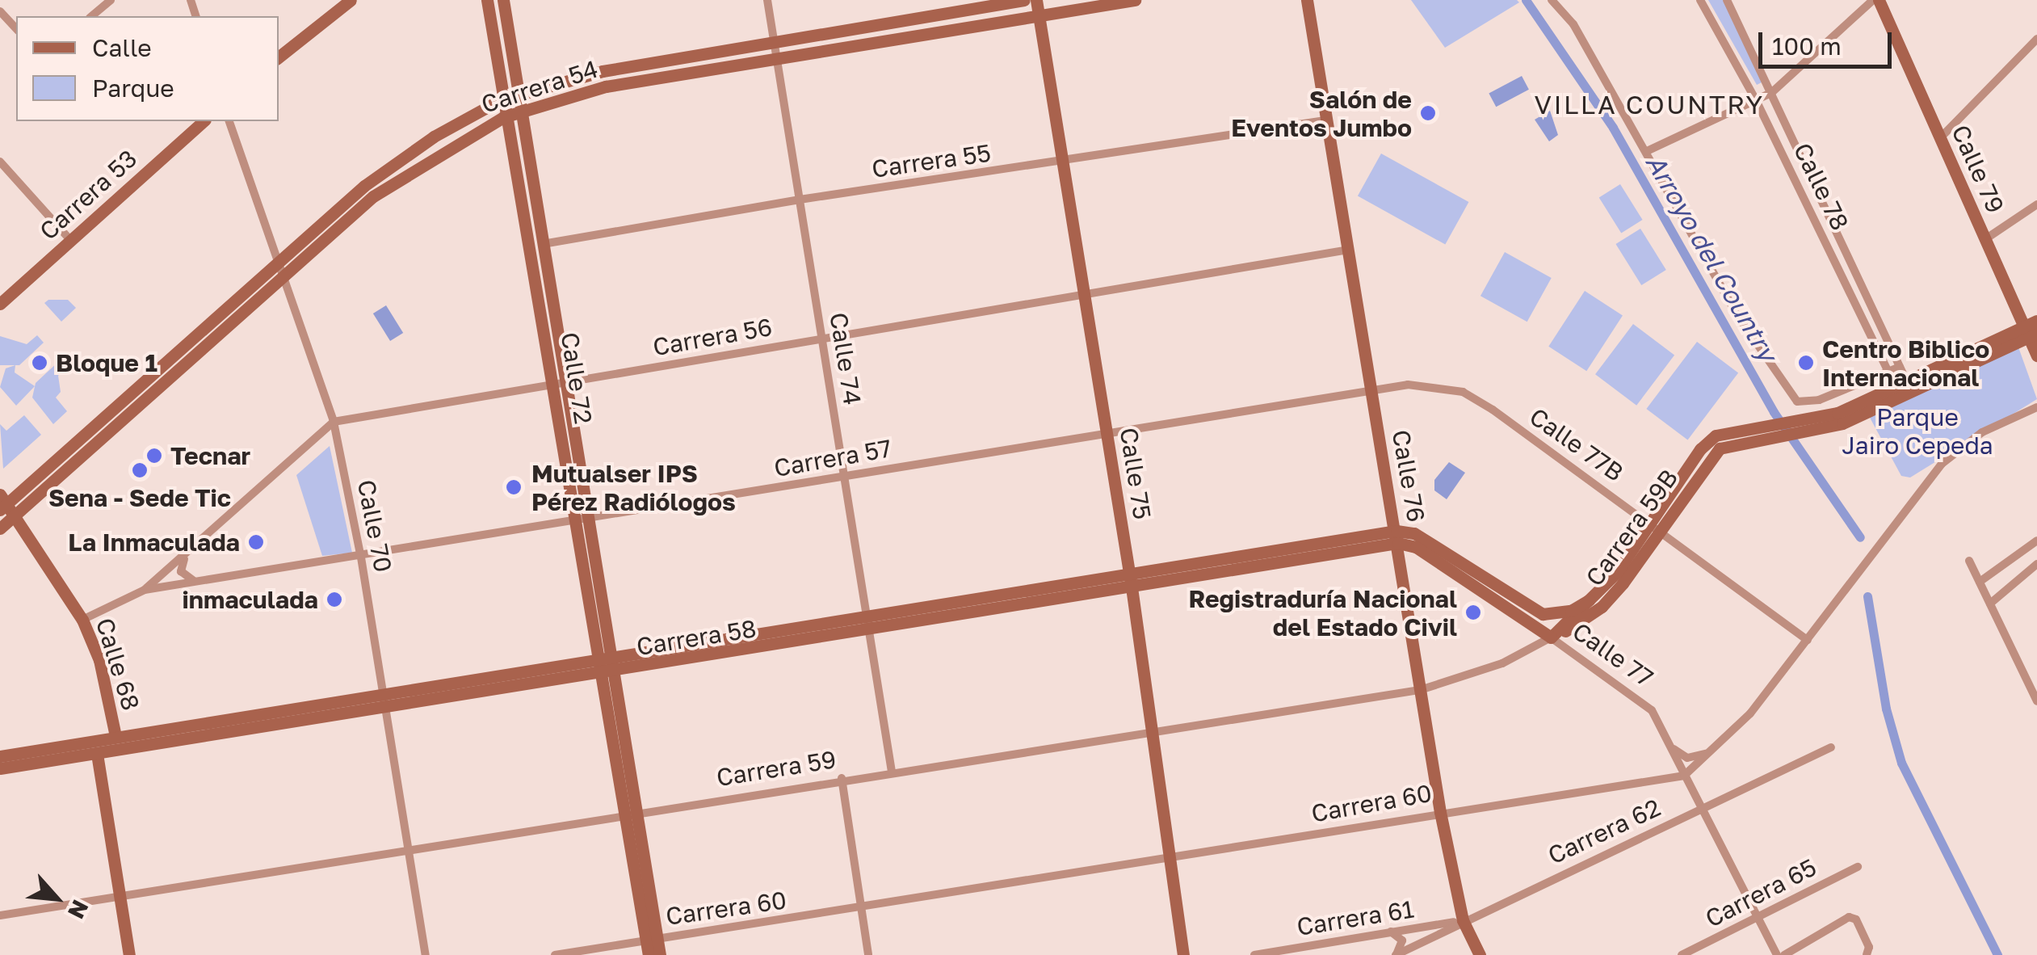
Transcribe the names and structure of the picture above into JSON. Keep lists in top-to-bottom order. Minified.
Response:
{"streets":{"street":["Carrera 54","Carrera 55","Calle 79","Calle 78","Carrera 53","Carrera 56","Calle 74","Calle 72","Calle 77B","Carrera 57","Calle 75","Calle 76","Calle 70","Carrera 59B","Carrera 58","Calle 77","Calle 68","Carrera 59","Carrera 60","Carrera 62","Carrera 65","Carrera 61"]},"crossings":[["Carrera 54","Calle 74"],["Carrera 54","Calle 72"],["Carrera 54","Calle 75"],["Carrera 54","Calle 70"],["Carrera 54","Calle 68"],["Carrera 55","Calle 74"],["Carrera 55","Calle 72"],["Carrera 55","Calle 75"],["Carrera 55","Calle 76"],["Calle 79","Carrera 59B"],["Calle 78","Carrera 59B"],["Carrera 56","Calle 74"],["Carrera 56","Calle 72"],["Carrera 56","Calle 75"],["Carrera 56","Calle 76"],["Carrera 56","Calle 70"],["Calle 74","Carrera 57"],["Calle 74","Carrera 58"],["Calle 74","Carrera 59"],["Calle 72","Carrera 57"],["Calle 72","Carrera 58"],["Calle 72","Carrera 59"],["Calle 72","Carrera 60"],["Calle 77B","Carrera 57"],["Calle 77B","Carrera 59B"],["Carrera 57","Calle 75"],["Carrera 57","Calle 76"],["Carrera 57","Calle 70"],["Carrera 57","Calle 68"],["Calle 75","Carrera 58"],["Calle 75","Carrera 59"],["Calle 75","Carrera 60"],["Calle 76","Carrera 58"],["Calle 76","Calle 77"],["Calle 76","Carrera 59"],["Calle 76","Carrera 60"],["Calle 76","Carrera 62"],["Calle 76","Carrera 61"],["Calle 70","Carrera 58"],["Calle 70","Carrera 59"],["Carrera 59B","Calle 77"],["Carrera 59B","Carrera 59"],["Carrera 58","Calle 77"],["Carrera 58","Calle 68"],["Calle 77","Carrera 59"],["Calle 77","Carrera 60"],["Calle 77","Carrera 62"],["Calle 77","Carrera 65"],["Carrera 62","Carrera 61"]],"districts":["VILLA COUNTRY"],"water":["Arroyo del Country"],"parks":["Parque Jairo Cepeda"],"places":["Salón de Eventos Jumbo","Bloque 1","Centro Biblico Internacional","Tecnar","Sena - Sede Tic","Mutualser IPS Pérez Radiólogos","La Inmaculada","inmaculada","Registraduría Nacional del Estado Civil"],"legend":["Calle","Parque"],"scale_bar":"100 m","north":"bottom right"}
